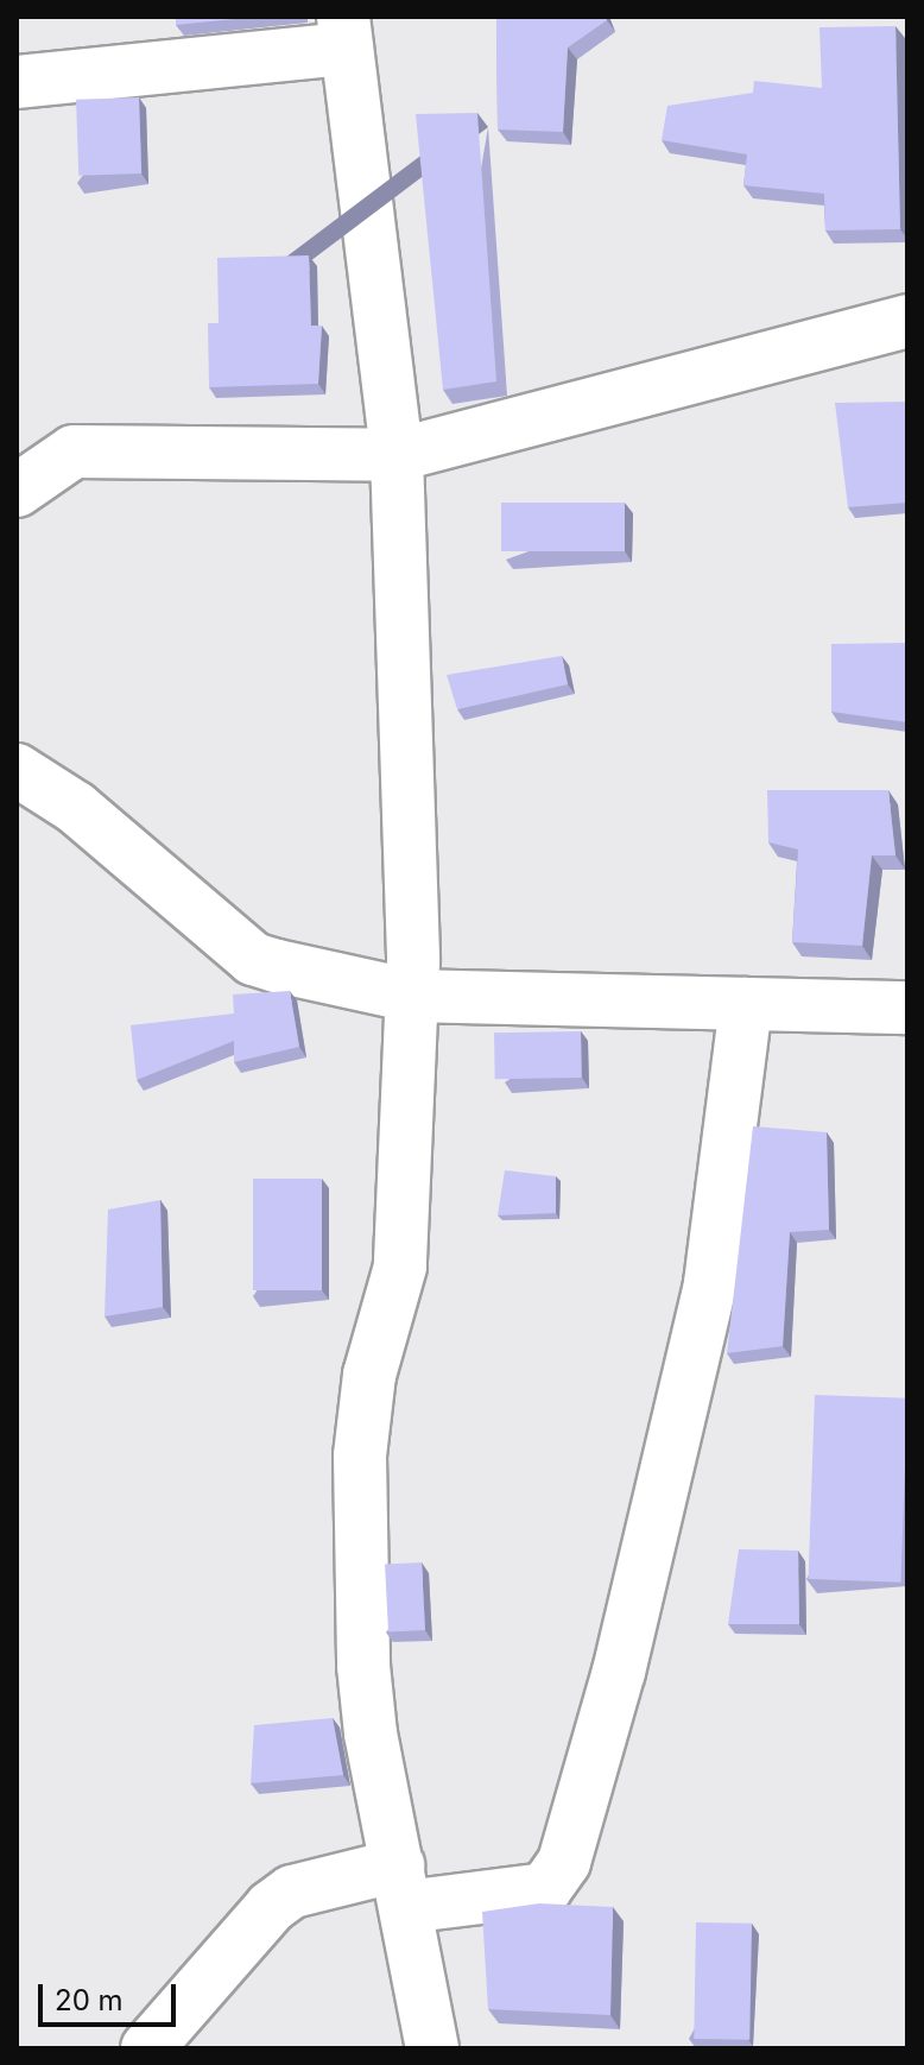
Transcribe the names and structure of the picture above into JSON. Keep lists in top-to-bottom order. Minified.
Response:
{"scale_bar":"20 m"}
